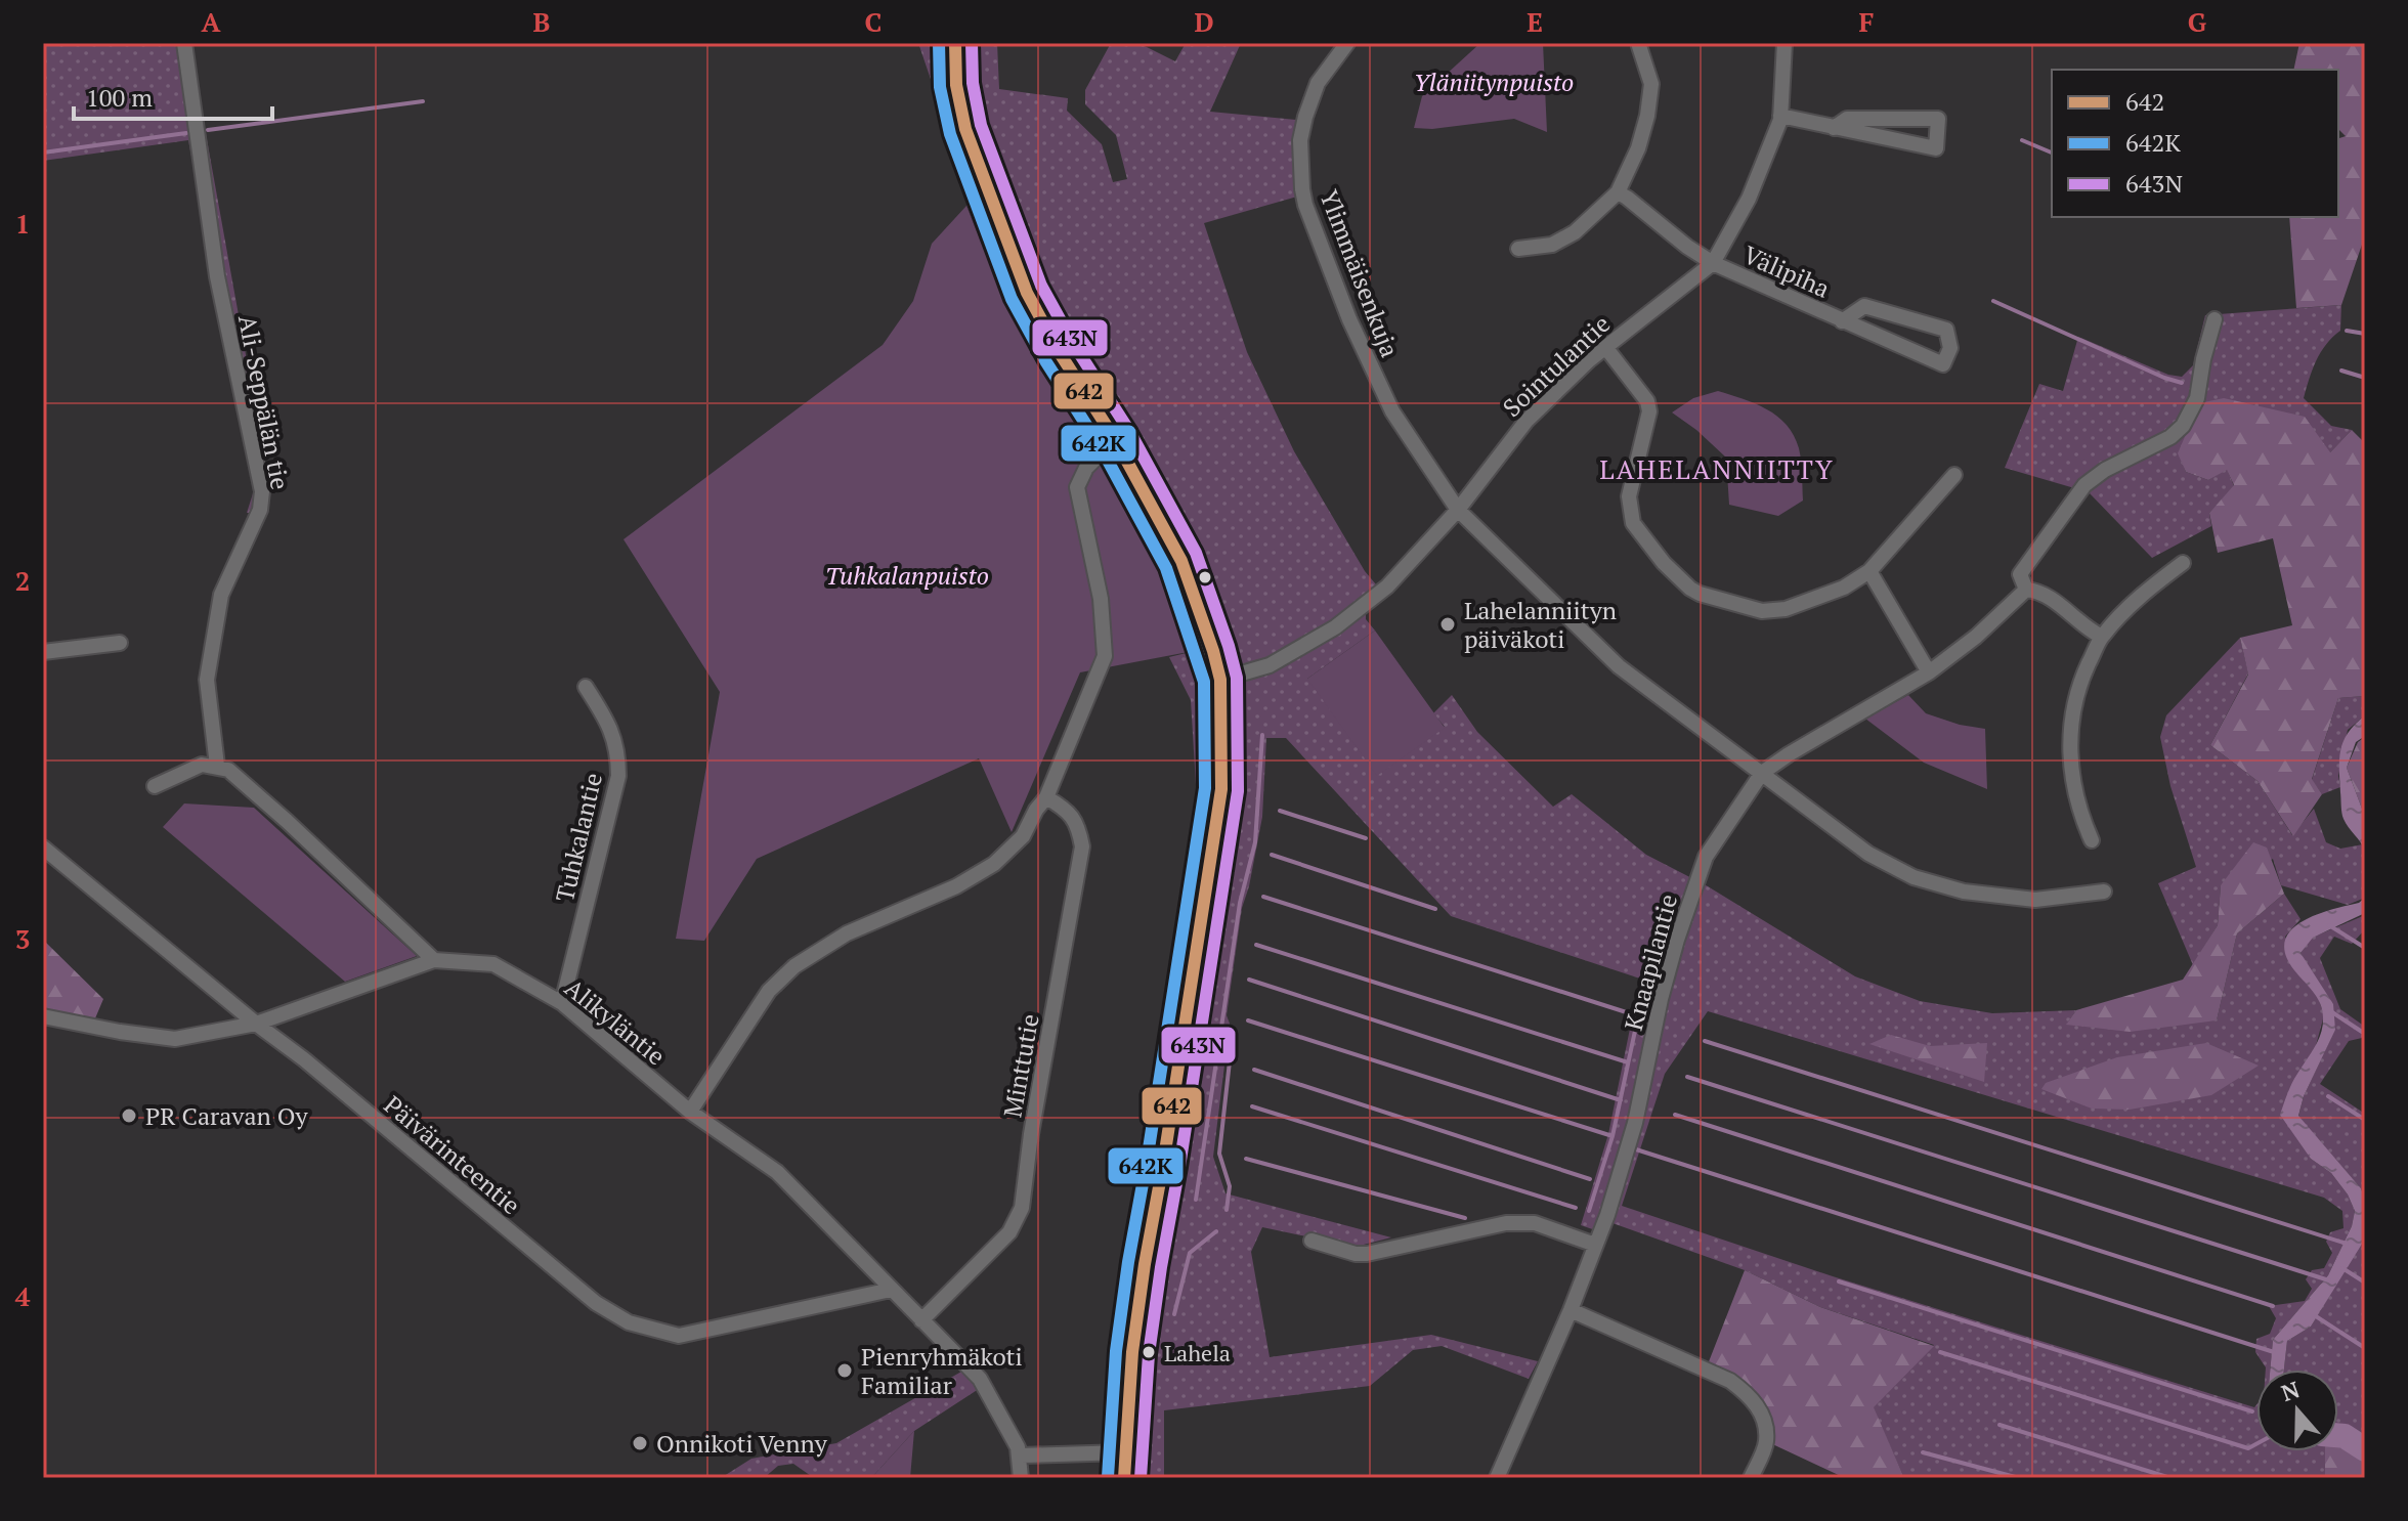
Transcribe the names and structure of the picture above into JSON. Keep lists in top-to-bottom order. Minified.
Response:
{"streets":{"street":["Välipiha","Ylimmäisenkuja","Sointulantie","Ali-Seppälän tie","Tuhkalantie","Knaapilantie","Alikyläntie","Minttutie","Päivärinteentie"]},"crossings":[["Välipiha","Sointulantie"],["Ylimmäisenkuja","Sointulantie"],["Ylimmäisenkuja","Knaapilantie"],["Tuhkalantie","Alikyläntie"],["Alikyläntie","Minttutie"],["Alikyläntie","Päivärinteentie"]],"districts":["LAHELANNIITTY"],"parks":["Yläniitynpuisto","Tuhkalanpuisto"],"places":["Lahelanniityn päiväkoti","PR Caravan Oy","Lahela","Pienryhmäkoti Familiar","Onnikoti Venny"],"lines":["transit line 642","transit line 642K","transit line 643N"],"legend":["642","642K","643N"],"scale_bar":"100 m","north":"top","grid":{"columns":["A","B","C","D","E","F","G"],"rows":["1","2","3","4"]}}
